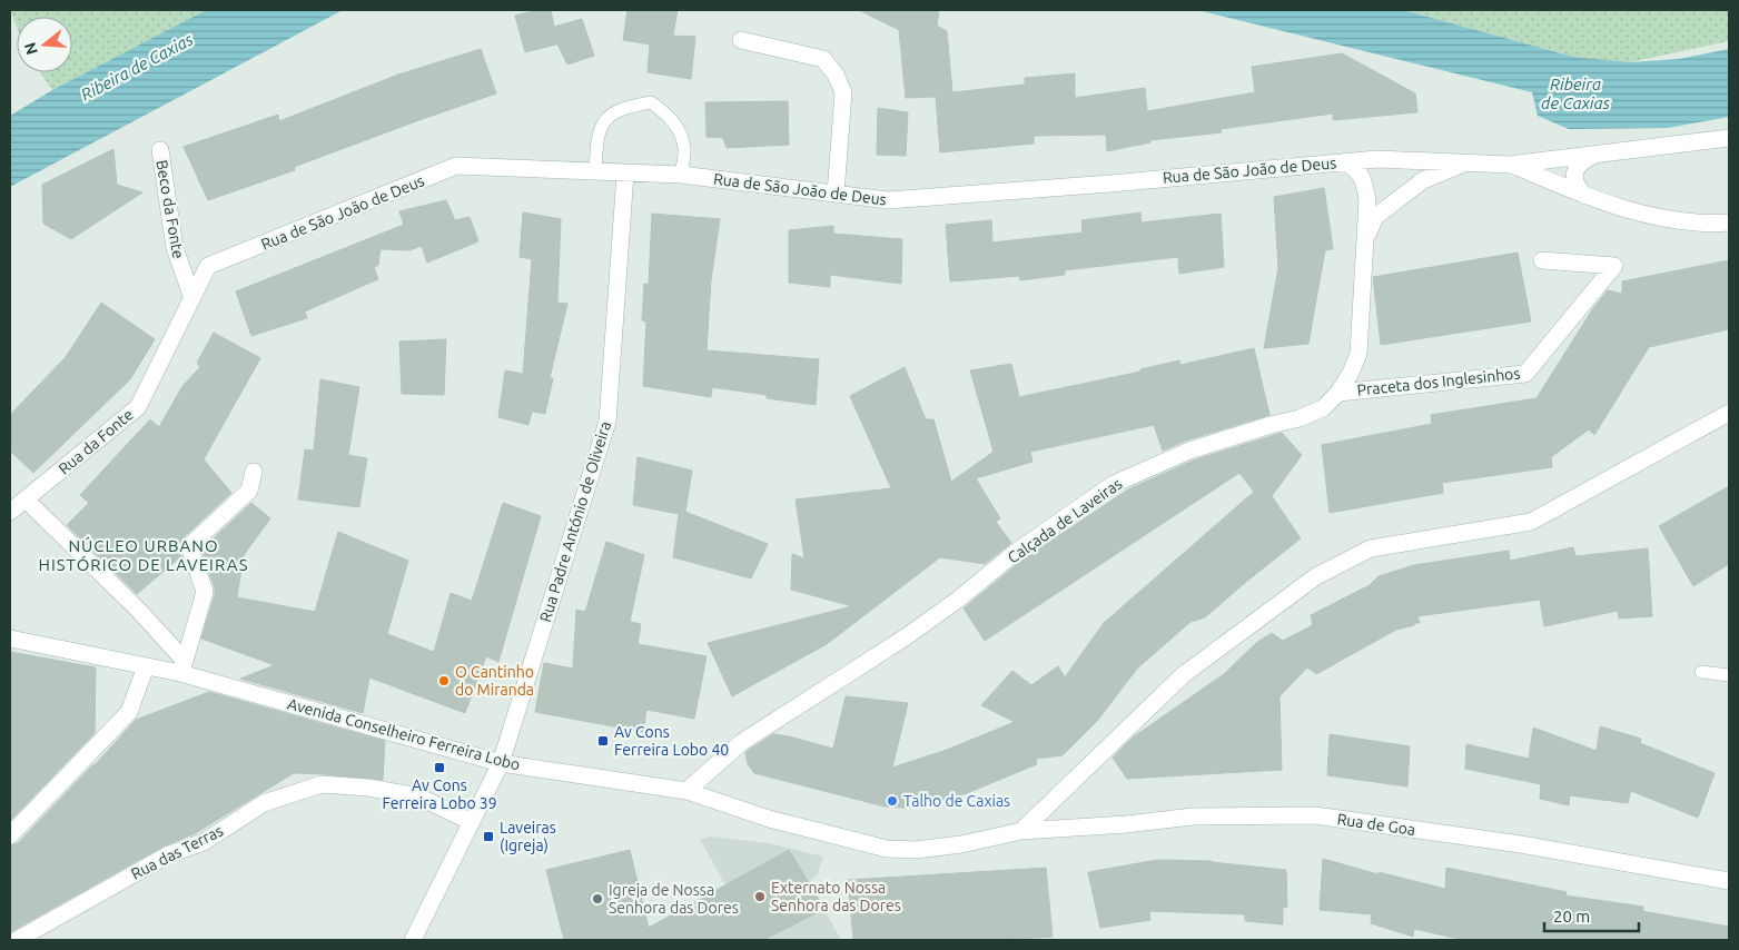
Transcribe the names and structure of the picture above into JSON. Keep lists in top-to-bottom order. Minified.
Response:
{"streets":{"street":["Rua de São João de Deus","Beco da Fonte","Praceta dos Inglesinhos","Rua da Fonte","Calçada de Laveiras","Rua Padre António de Oliveira","Avenida Conselheiro Ferreira Lobo","Rua de Goa","Rua das Terras"]},"crossings":[["Rua de São João de Deus","Rua da Fonte"],["Rua de São João de Deus","Calçada de Laveiras"],["Rua de São João de Deus","Rua Padre António de Oliveira"],["Beco da Fonte","Rua da Fonte"],["Praceta dos Inglesinhos","Calçada de Laveiras"],["Calçada de Laveiras","Avenida Conselheiro Ferreira Lobo"],["Rua Padre António de Oliveira","Avenida Conselheiro Ferreira Lobo"],["Rua Padre António de Oliveira","Rua das Terras"],["Avenida Conselheiro Ferreira Lobo","Rua de Goa"]],"districts":["NÚCLEO URBANO HISTÓRICO DE LAVEIRAS"],"water":["Ribeira de Caxias"],"places":{"other":["O Cantinho do Miranda","Talho de Caxias","Externato Nossa Senhora das Dores","Igreja de Nossa Senhora das Dores"],"transit":["Av Cons Ferreira Lobo 40","Av Cons Ferreira Lobo 39","Laveiras (Igreja)"]},"scale_bar":"20 m","north":"left"}
